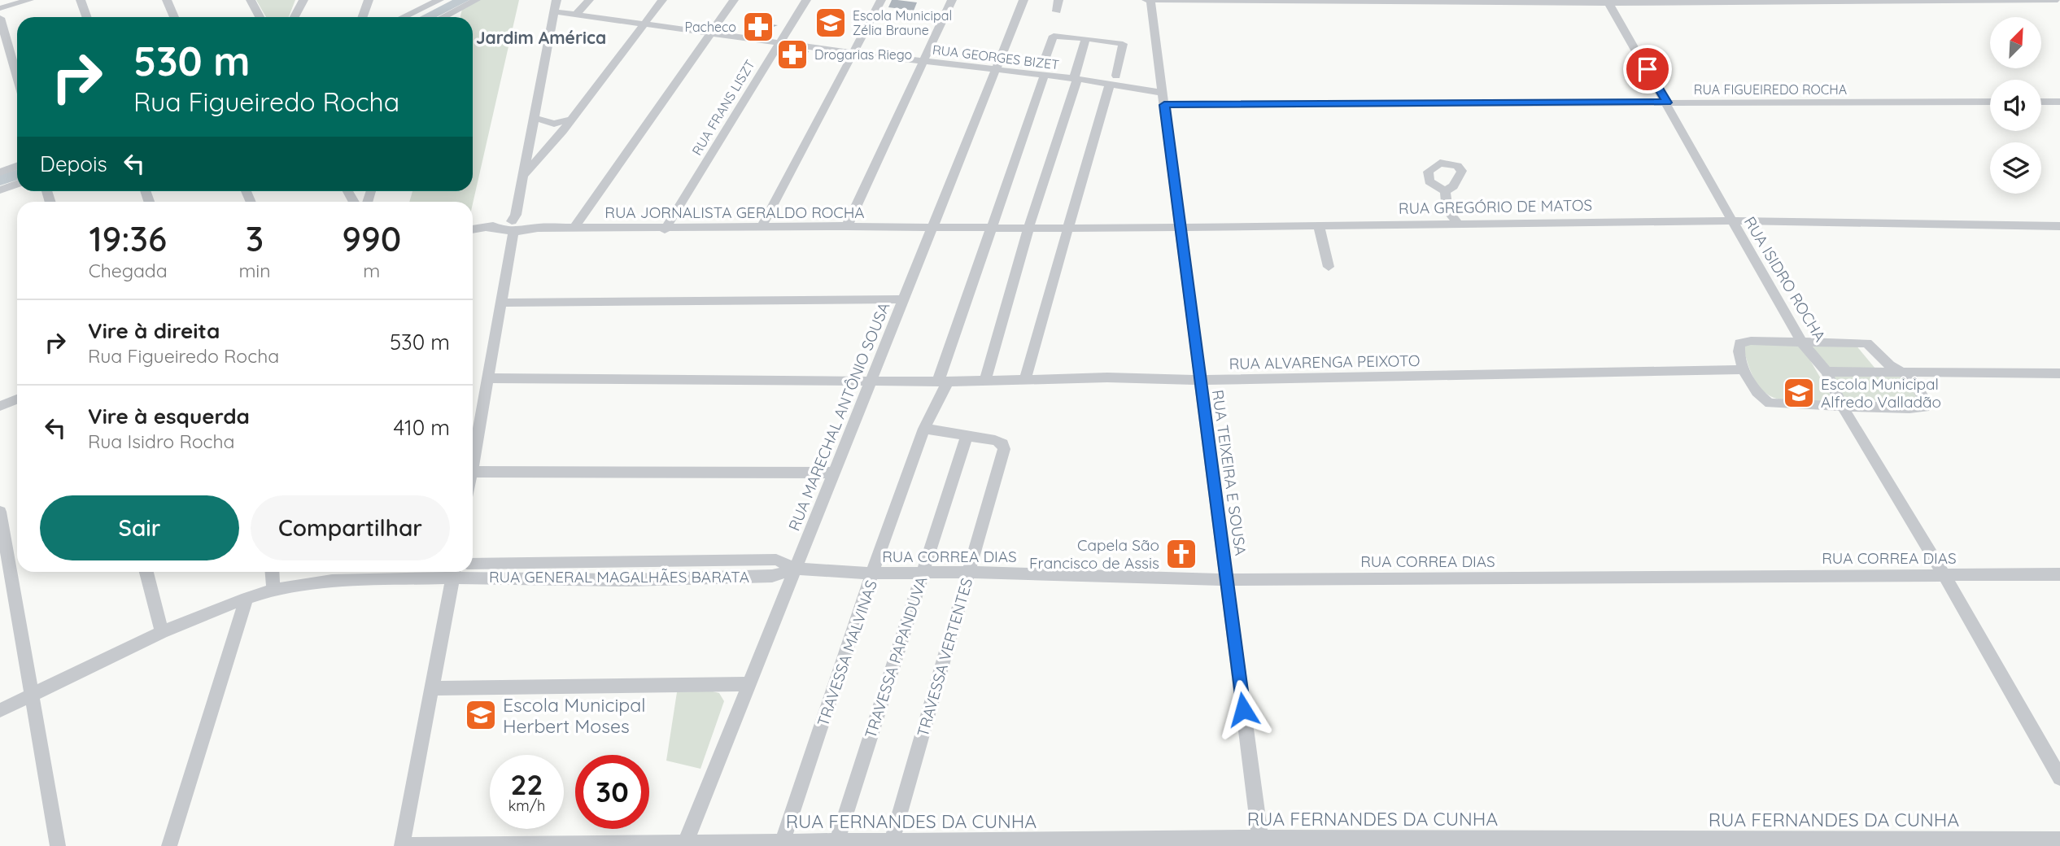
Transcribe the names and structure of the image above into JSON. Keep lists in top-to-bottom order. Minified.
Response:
{"streets":{"street":["RUA GEORGES BIZET","RUA FIGUEIREDO ROCHA","RUA FRANS LISZT","RUA GREGÓRIO DE MATOS","RUA JORNALISTA GERALDO ROCHA","RUA ISIDRO ROCHA","RUA ALVARENGA PEIXOTO","RUA MARECHAL ANTÔNIO SOUSA","RUA TEIXEIRA E SOUSA","RUA CORREA DIAS","RUA GENERAL MAGALHÃES BARATA","TRAVESSA MALVINAS","TRAVESSA PAPANDUVA","TRAVESSA VERTENTES","RUA FERNANDES DA CUNHA"]},"crossings":[["RUA GEORGES BIZET","RUA FIGUEIREDO ROCHA"],["RUA GEORGES BIZET","RUA FRANS LISZT"],["RUA GEORGES BIZET","RUA MARECHAL ANTÔNIO SOUSA"],["RUA GEORGES BIZET","RUA TEIXEIRA E SOUSA"],["RUA GEORGES BIZET","TRAVESSA MALVINAS"],["RUA FIGUEIREDO ROCHA","RUA ISIDRO ROCHA"],["RUA FIGUEIREDO ROCHA","RUA TEIXEIRA E SOUSA"],["RUA FRANS LISZT","RUA JORNALISTA GERALDO ROCHA"],["RUA GREGÓRIO DE MATOS","RUA JORNALISTA GERALDO ROCHA"],["RUA GREGÓRIO DE MATOS","RUA ISIDRO ROCHA"],["RUA GREGÓRIO DE MATOS","RUA MARECHAL ANTÔNIO SOUSA"],["RUA GREGÓRIO DE MATOS","RUA TEIXEIRA E SOUSA"],["RUA GREGÓRIO DE MATOS","TRAVESSA MALVINAS"],["RUA JORNALISTA GERALDO ROCHA","RUA MARECHAL ANTÔNIO SOUSA"],["RUA ISIDRO ROCHA","RUA CORREA DIAS"],["RUA ALVARENGA PEIXOTO","RUA MARECHAL ANTÔNIO SOUSA"],["RUA ALVARENGA PEIXOTO","RUA TEIXEIRA E SOUSA"],["RUA ALVARENGA PEIXOTO","TRAVESSA MALVINAS"],["RUA MARECHAL ANTÔNIO SOUSA","RUA CORREA DIAS"],["RUA MARECHAL ANTÔNIO SOUSA","RUA GENERAL MAGALHÃES BARATA"],["RUA MARECHAL ANTÔNIO SOUSA","RUA FERNANDES DA CUNHA"],["RUA TEIXEIRA E SOUSA","RUA CORREA DIAS"],["RUA TEIXEIRA E SOUSA","RUA FERNANDES DA CUNHA"],["RUA CORREA DIAS","RUA GENERAL MAGALHÃES BARATA"],["RUA CORREA DIAS","TRAVESSA MALVINAS"],["RUA CORREA DIAS","TRAVESSA PAPANDUVA"],["RUA CORREA DIAS","TRAVESSA VERTENTES"],["TRAVESSA MALVINAS","RUA FERNANDES DA CUNHA"],["TRAVESSA PAPANDUVA","TRAVESSA VERTENTES"],["TRAVESSA PAPANDUVA","RUA FERNANDES DA CUNHA"],["TRAVESSA VERTENTES","RUA FERNANDES DA CUNHA"]],"districts":["Jardim América"],"places":{"school or university":["Escola Municipal Zélia Braune","Escola Municipal Alfredo Valladão","Escola Municipal Herbert Moses"],"pharmacy":["Pacheco","Drogarias Riego"],"church":["Capela São Francisco de Assis"]},"north":"top right","page":{"turn":["530 m","Rua Figueiredo Rocha"],"then":"Depois","eta":["19:36","Chegada","3","min","990","m"],"list":[{"name":"Vire à direita","note":"Rua Figueiredo Rocha","value":"530 m"},{"name":"Vire à esquerda","note":"Rua Isidro Rocha","value":"410 m"}],"buttons":["Sair","Compartilhar"],"speed":"22 km/h","limit":"30"}}
